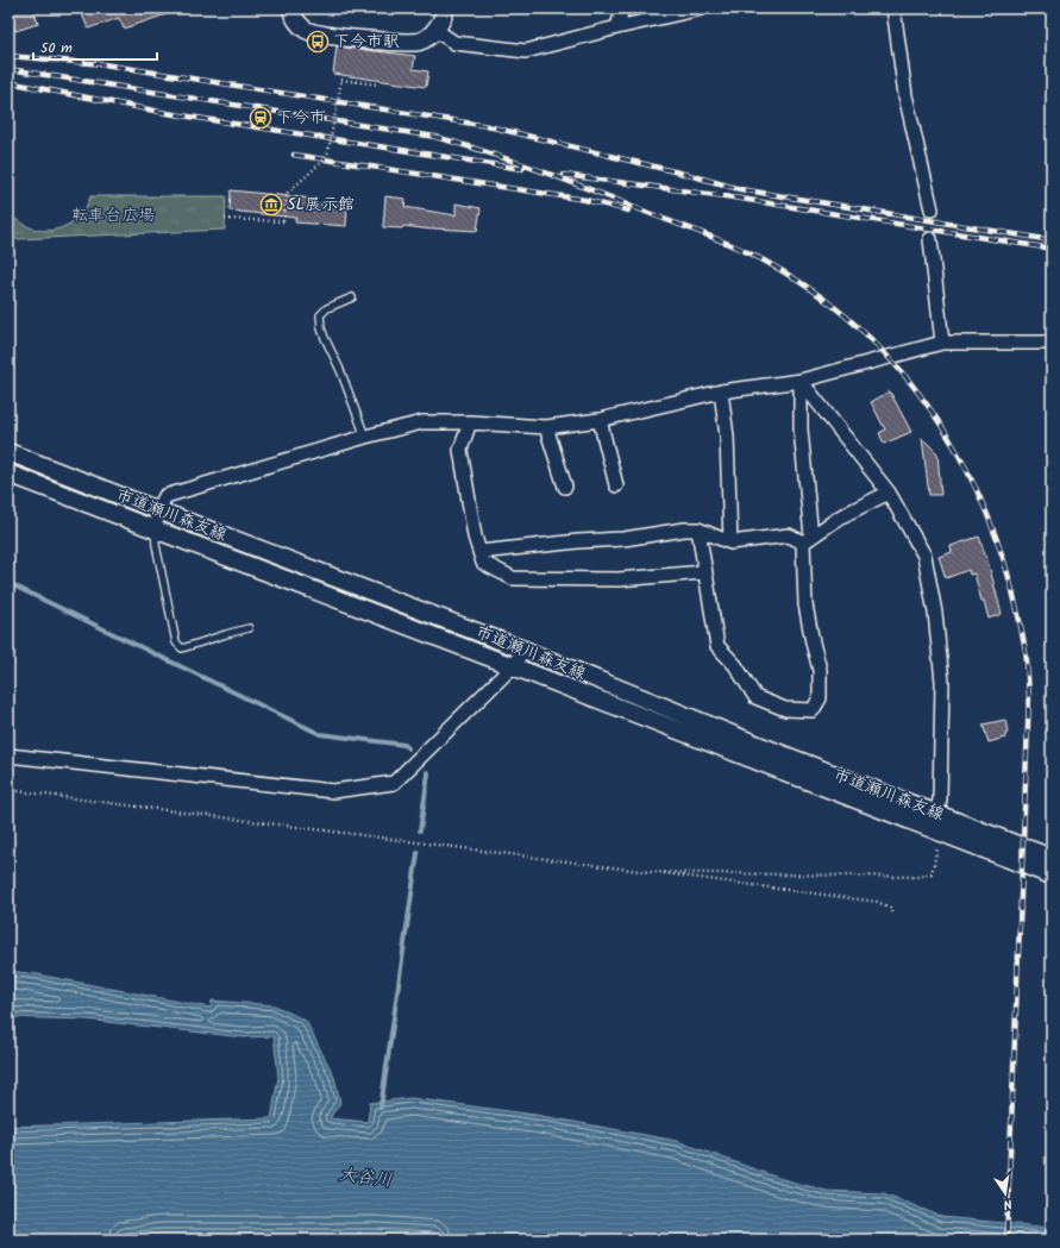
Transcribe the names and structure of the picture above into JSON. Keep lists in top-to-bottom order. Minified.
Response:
{"streets":{"street":["市道瀬川森友線"]},"water":["大谷川"],"parks":["転車台広場"],"places":{"bus stop":["下今市駅"],"station":["下今市"],"museum":["SL展示館"]},"scale_bar":"50 m","north":"bottom"}
